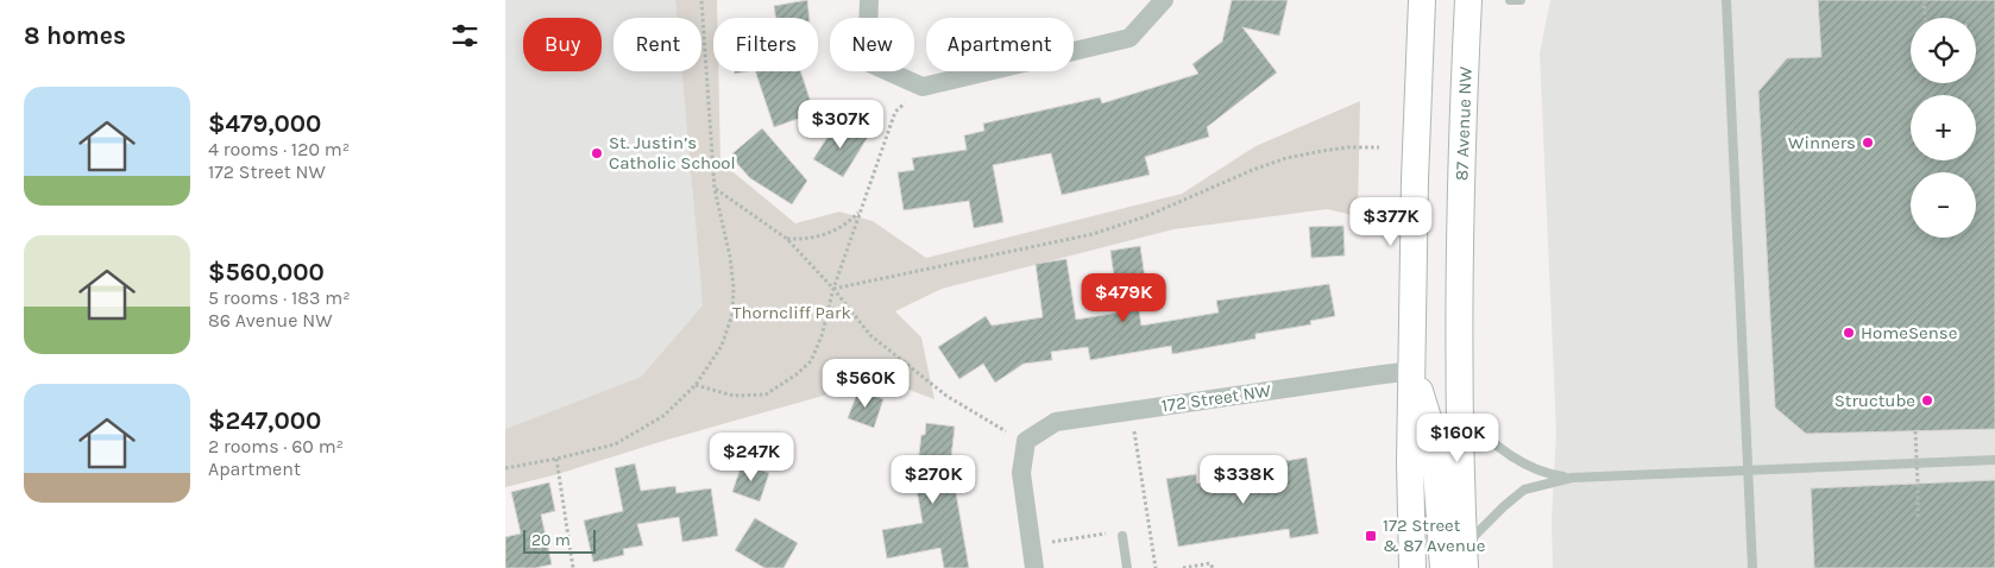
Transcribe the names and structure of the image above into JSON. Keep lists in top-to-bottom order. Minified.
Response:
{"streets":{"main road":["87 Avenue NW"],"street":["172 Street NW"]},"parks":["Thorncliff Park"],"places":{"other":["Winners","St. Justin’s Catholic School","HomeSense","Structube"],"transit":["172 Street & 87 Avenue"]},"scale_bar":"20 m","page":{"heading":"8 homes","map_buttons":["+","−"],"chip":["Buy","Rent","Filters","New","Apartment"],"list":[{"name":"$479,000","note":"4 rooms · 120 m² · 172 Street NW"},{"name":"$560,000","note":"5 rooms · 183 m² · 86 Avenue NW"},{"name":"$247,000","note":"2 rooms · 60 m² · Apartment"}],"price":["$307K","$377K","$479K","$560K","$160K","$247K","$270K","$338K"],"scale":"20 m"}}
